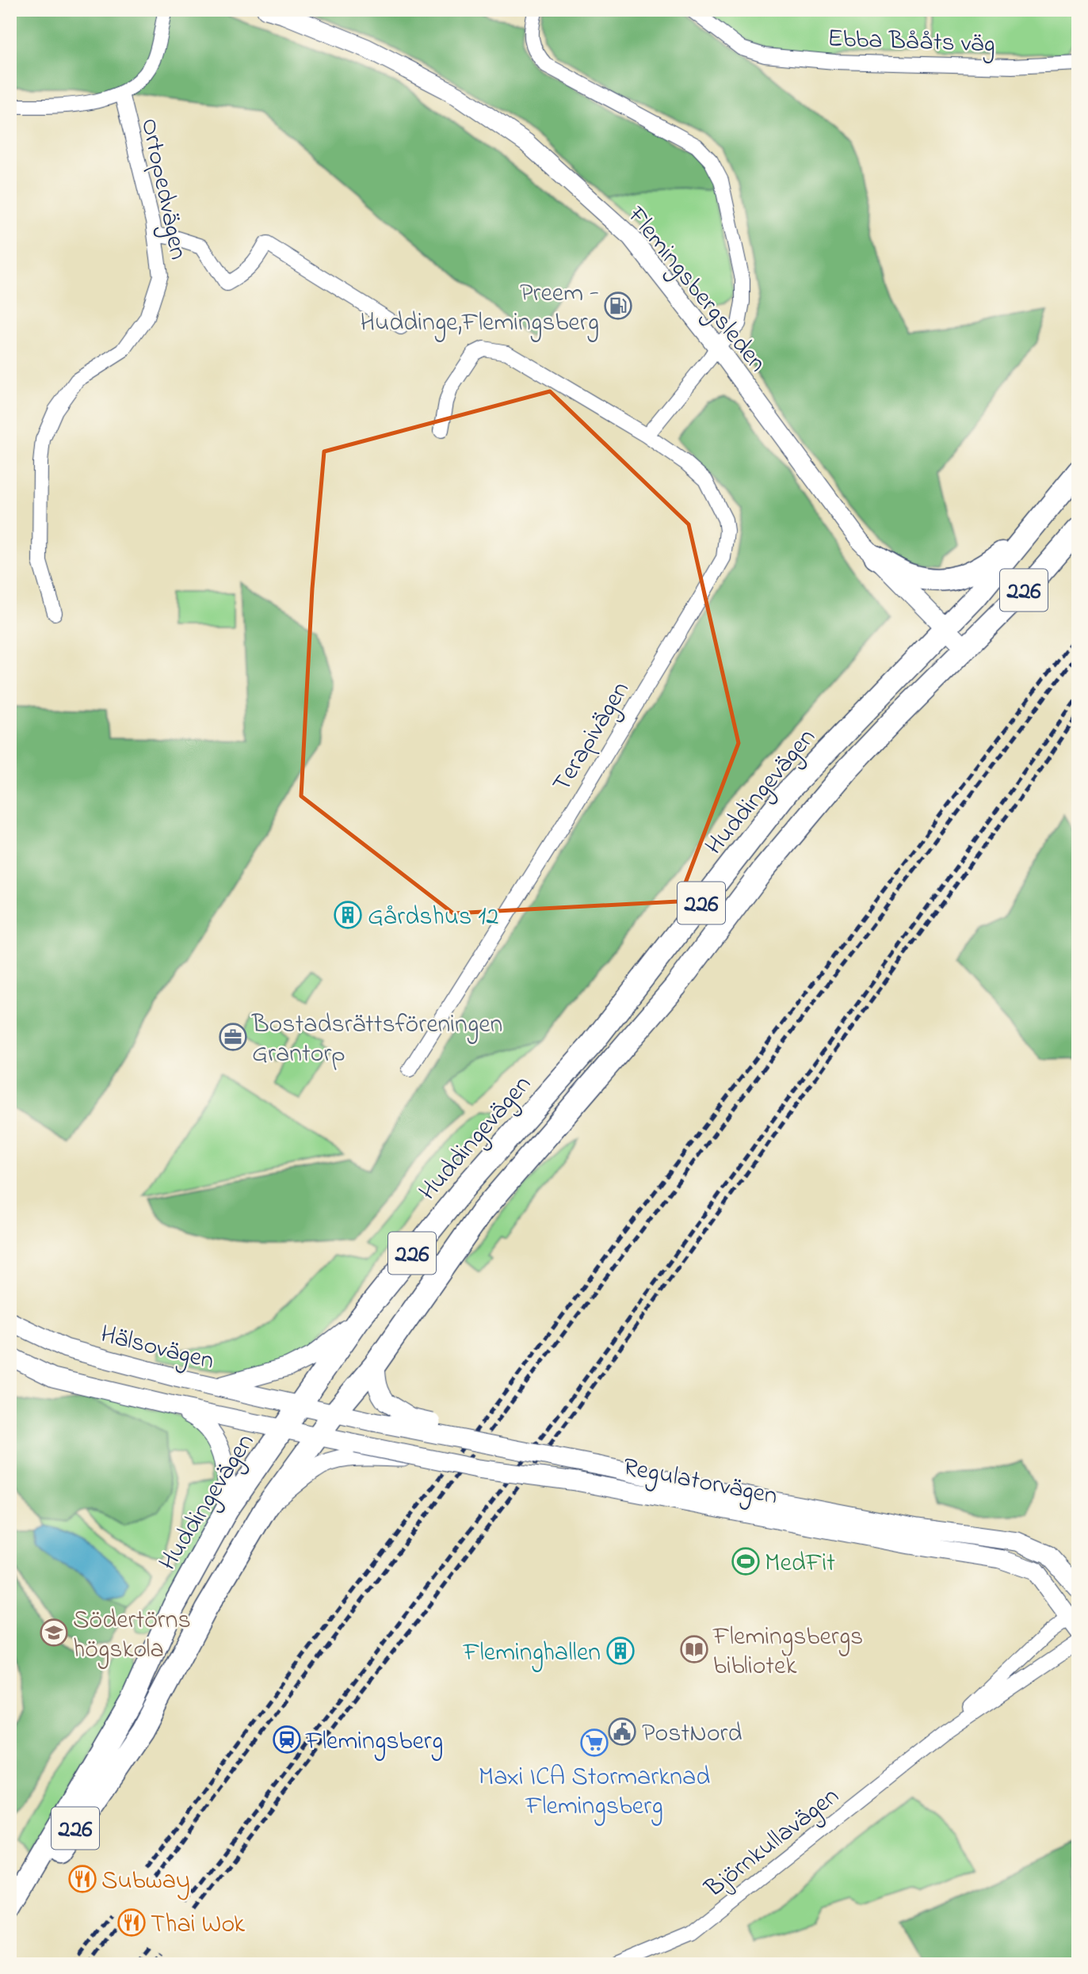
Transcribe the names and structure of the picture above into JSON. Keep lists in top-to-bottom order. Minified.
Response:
{"streets":{"main road":["226","Huddingevägen"],"street":["Ebba Bååts väg","Ortopedvägen","Flemingsbergsleden","Terapivägen","Hälsovägen","Regulatorvägen","Björnkullavägen"]},"crossings":[["Flemingsbergsleden","226"],["Flemingsbergsleden","Huddingevägen"],["226","Regulatorvägen"],["Huddingevägen","Hälsovägen"],["Huddingevägen","Regulatorvägen"],["Hälsovägen","Regulatorvägen"],["Regulatorvägen","Björnkullavägen"]],"places":{"fuel station":["Preem - Huddinge,Flemingsberg"],"building":["Gårdshus 12","Fleminghallen"],"office":["Bostadsrättsföreningen Grantorp"],"sports":["MedFit"],"school or university":["Södertörns högskola"],"library":["Flemingsbergs bibliotek"],"public building":["PostNord"],"station":["Flemingsberg"],"supermarket":["Maxi ICA Stormarknad Flemingsberg"],"restaurant":["Subway","Thai Wok"]}}
